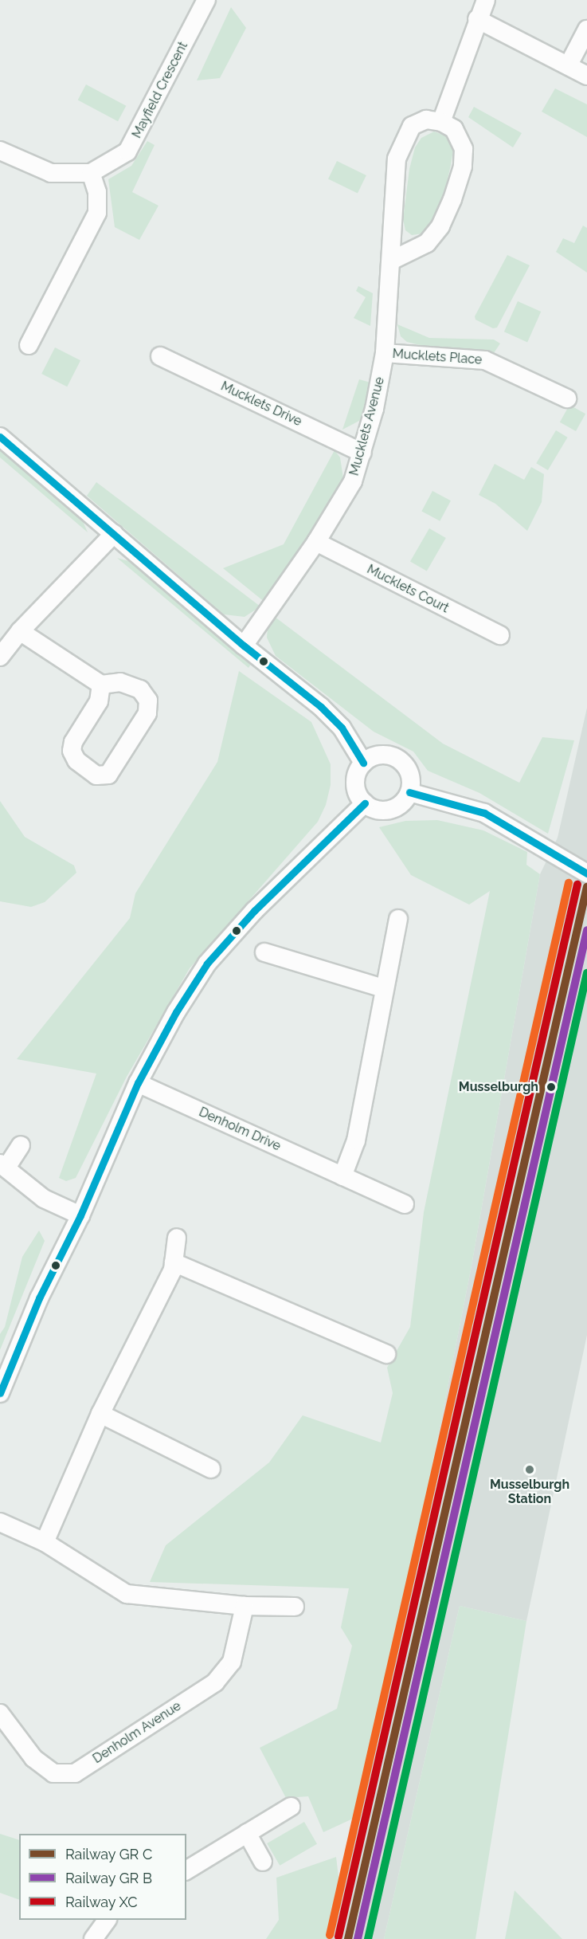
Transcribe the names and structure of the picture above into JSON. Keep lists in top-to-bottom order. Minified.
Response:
{"streets":{"street":["Mayfield Crescent","Mucklets Place","Mucklets Drive","Mucklets Avenue","Mucklets Court","Denholm Drive","Denholm Avenue"]},"crossings":[["Mucklets Place","Mucklets Avenue"],["Mucklets Drive","Mucklets Avenue"],["Mucklets Avenue","Mucklets Court"]],"places":["Musselburgh","Musselburgh Station"],"lines":["rail line XC"],"legend":["Railway GR C","Railway GR B","Railway XC"]}
